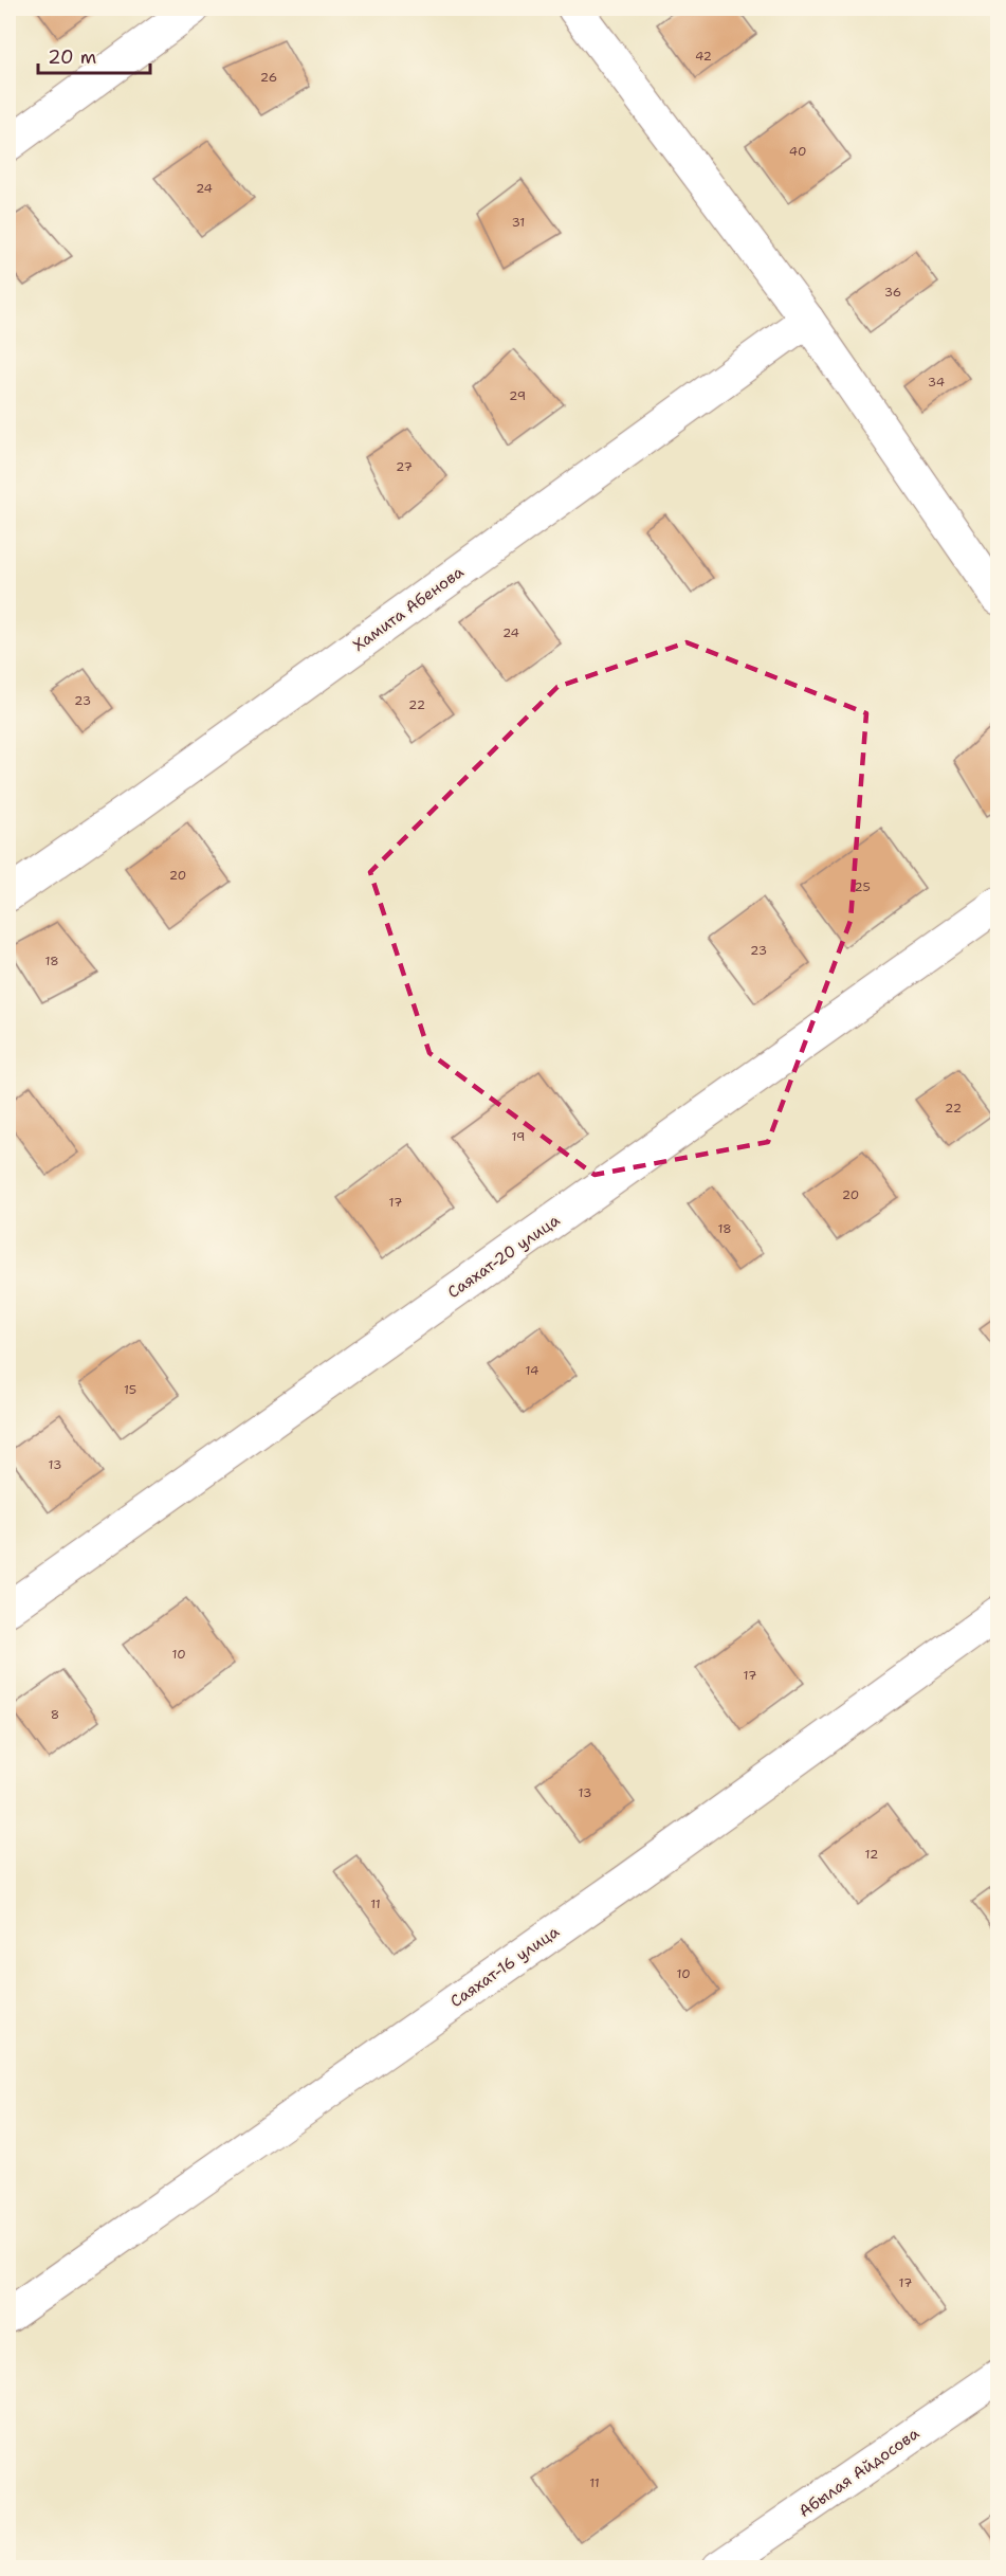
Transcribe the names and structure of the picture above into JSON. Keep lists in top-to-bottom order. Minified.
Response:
{"streets":{"street":["Хамита Абенова","Саяхат-20 улица","Саяхат-16 улица","Абылая Айдосова"]},"house_numbers":["42","26","40","24","31","36","34","29","27","24","23","22","20","25","23","18","22","19","20","17","18","14","15","13","10","17","8","13","12","11","10","17","11"],"scale_bar":"20 m"}
